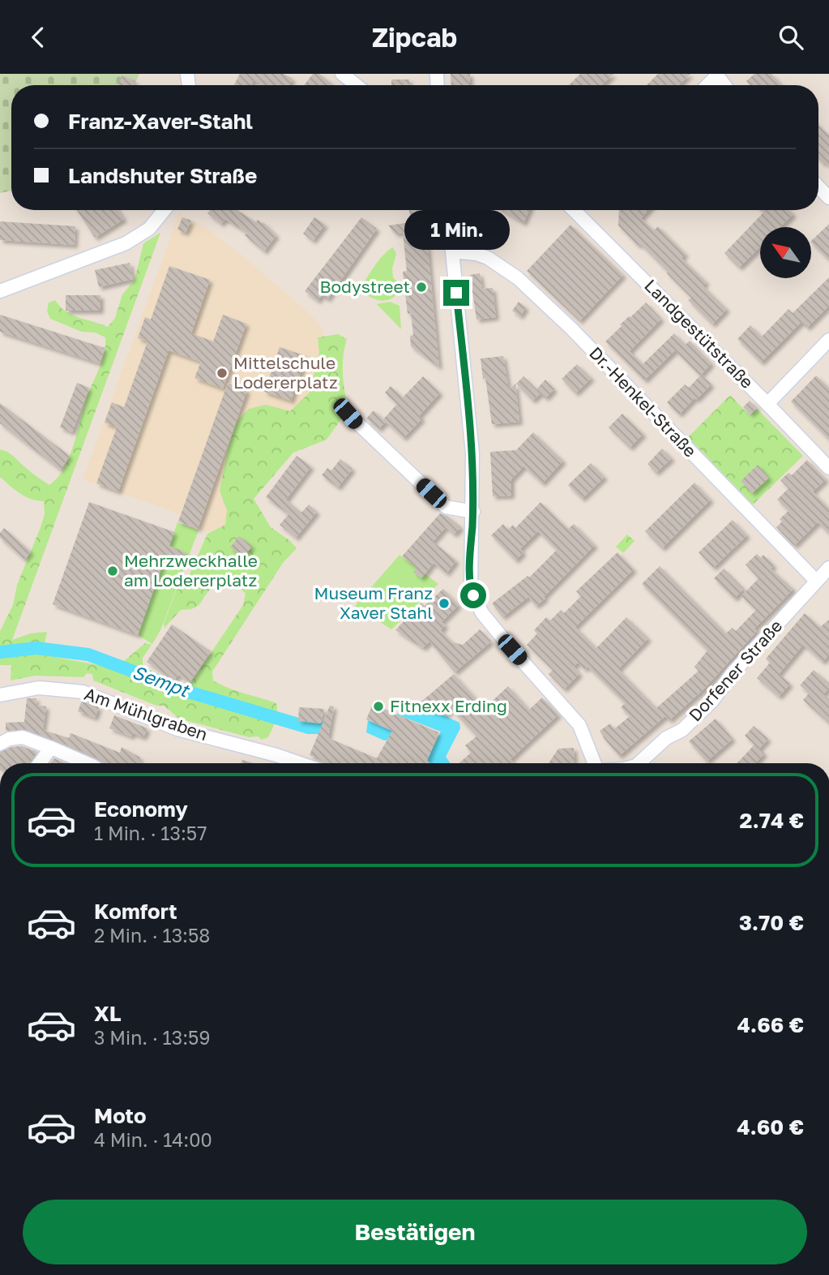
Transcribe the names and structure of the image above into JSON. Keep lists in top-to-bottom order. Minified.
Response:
{"streets":{"street":["Landgestütstraße","Dr.-Henkel-Straße","Dorfener Straße","Am Mühlgraben"]},"crossings":[["Dr.-Henkel-Straße","Dorfener Straße"]],"water":["Sempt"],"places":["Bodystreet","Mittelschule Lodererplatz","Mehrzweckhalle am Lodererplatz","Museum Franz Xaver Stahl","Fitnexx Erding"],"north":"top left","page":{"header":"Zipcab","banner":["Franz-Xaver-Stahl","Landshuter Straße"],"bubble":"1 Min.","list":[{"name":"Economy","note":"1 Min. · 13:57","value":"2.74 €"},{"name":"Komfort","note":"2 Min. · 13:58","value":"3.70 €"},{"name":"XL","note":"3 Min. · 13:59","value":"4.66 €"},{"name":"Moto","note":"4 Min. · 14:00","value":"4.60 €"}],"buttons":"Bestätigen"}}
